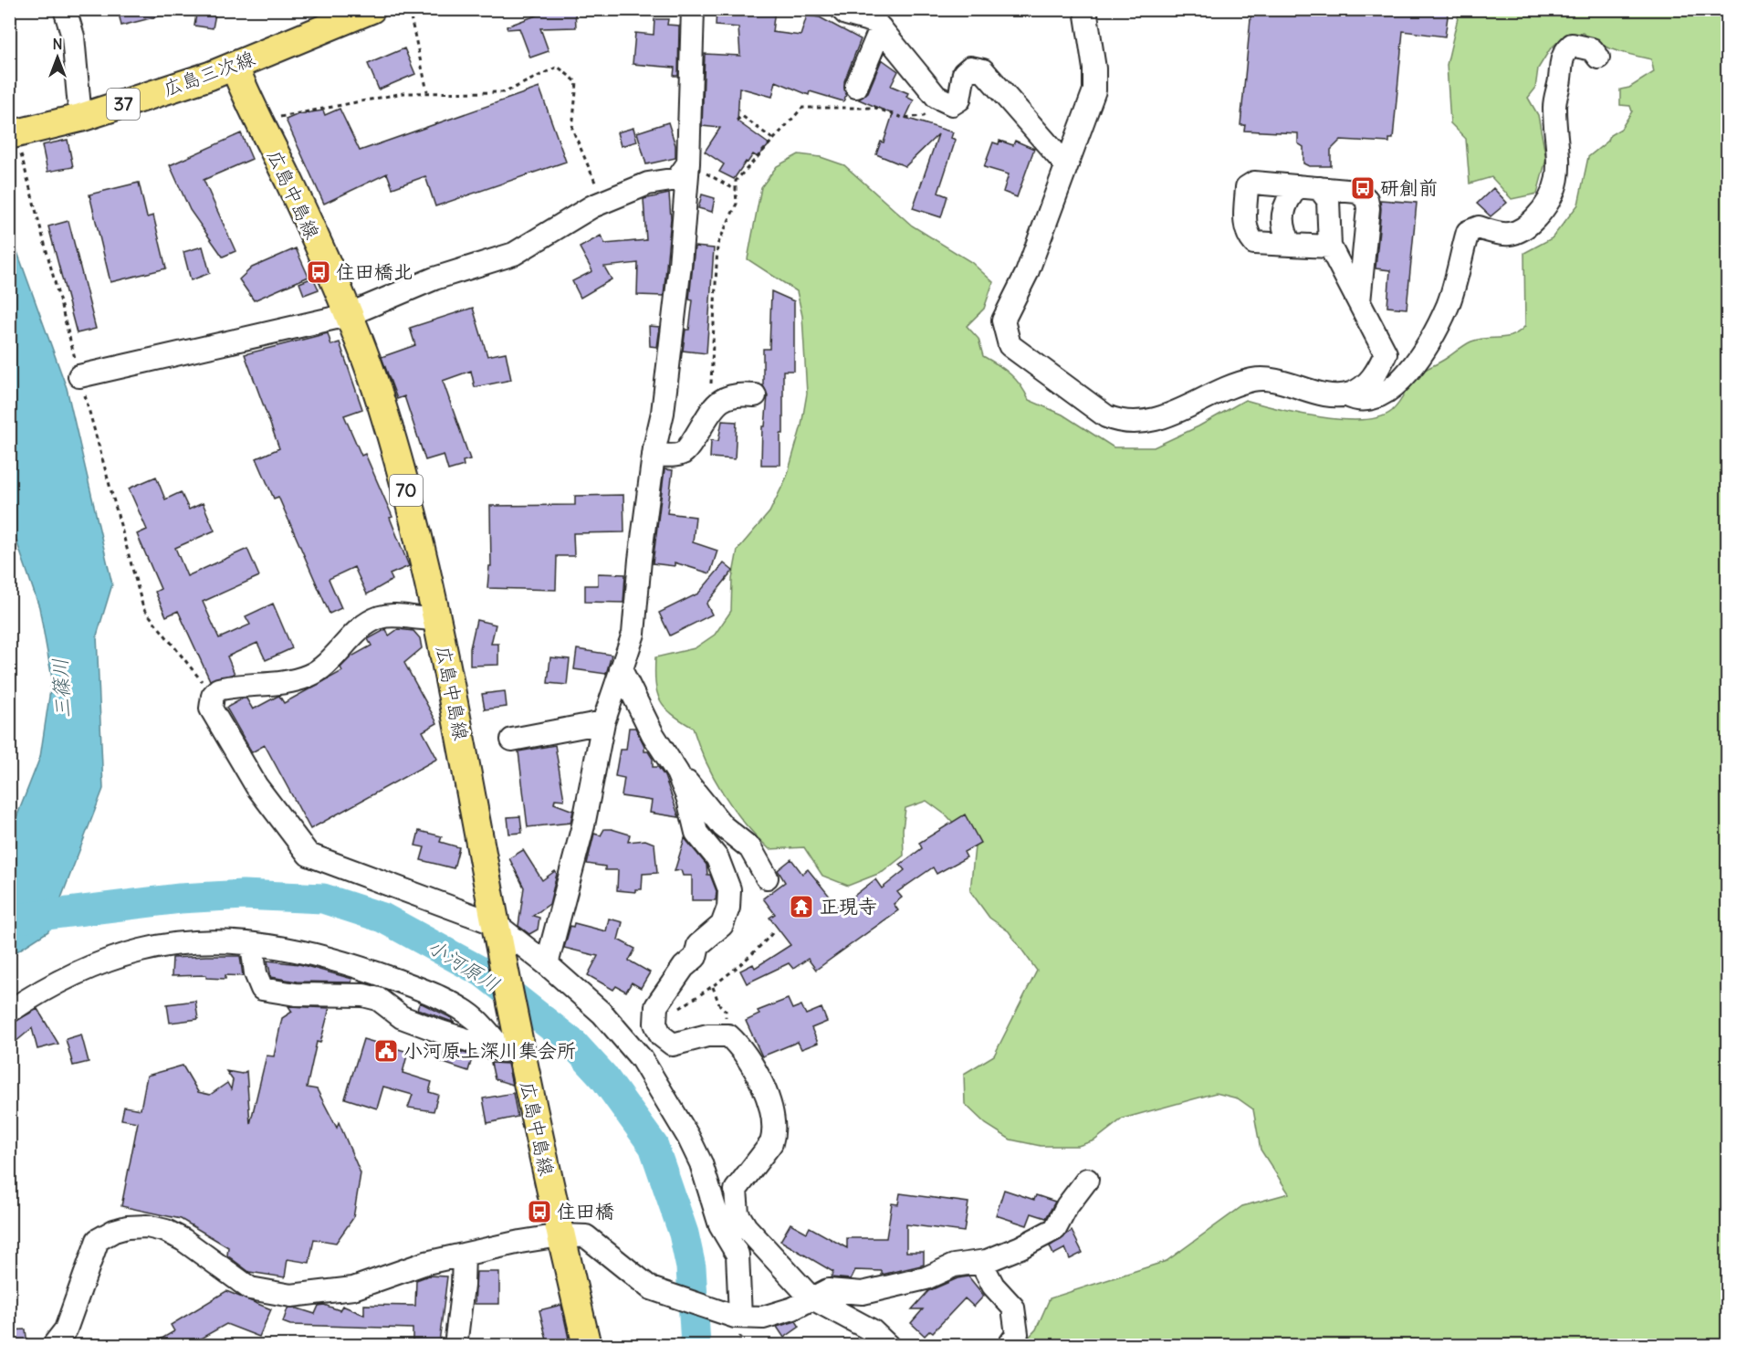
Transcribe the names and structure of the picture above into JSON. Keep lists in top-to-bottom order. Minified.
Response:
{"streets":{"main road":["広島三次線","37","広島中島線","70"]},"crossings":[["広島三次線","広島中島線"]],"water":["三篠川","小河原川"],"places":{"bus stop":["研創前","住田橋北","住田橋"],"temple":["正現寺"],"public building":["小河原上深川集会所"]},"north":"top"}
